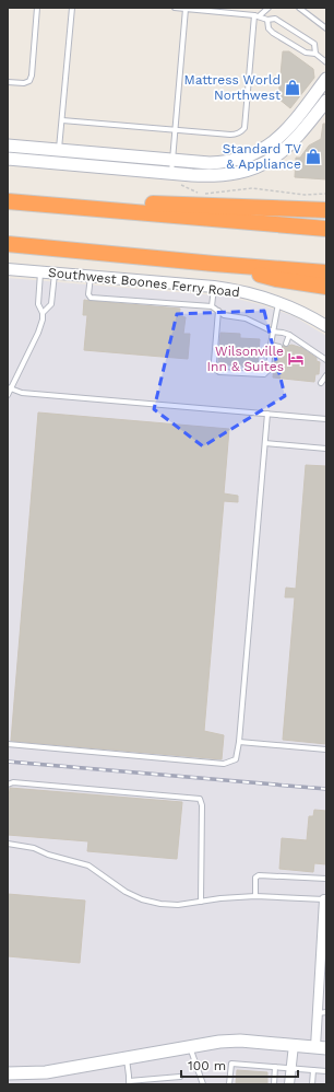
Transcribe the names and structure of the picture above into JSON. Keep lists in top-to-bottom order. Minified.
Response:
{"streets":{"street":["Southwest Boones Ferry Road"]},"places":{"shop":["Mattress World Northwest","Standard TV & Appliance"],"hotel":["Wilsonville Inn & Suites"]},"scale_bar":"100 m"}
